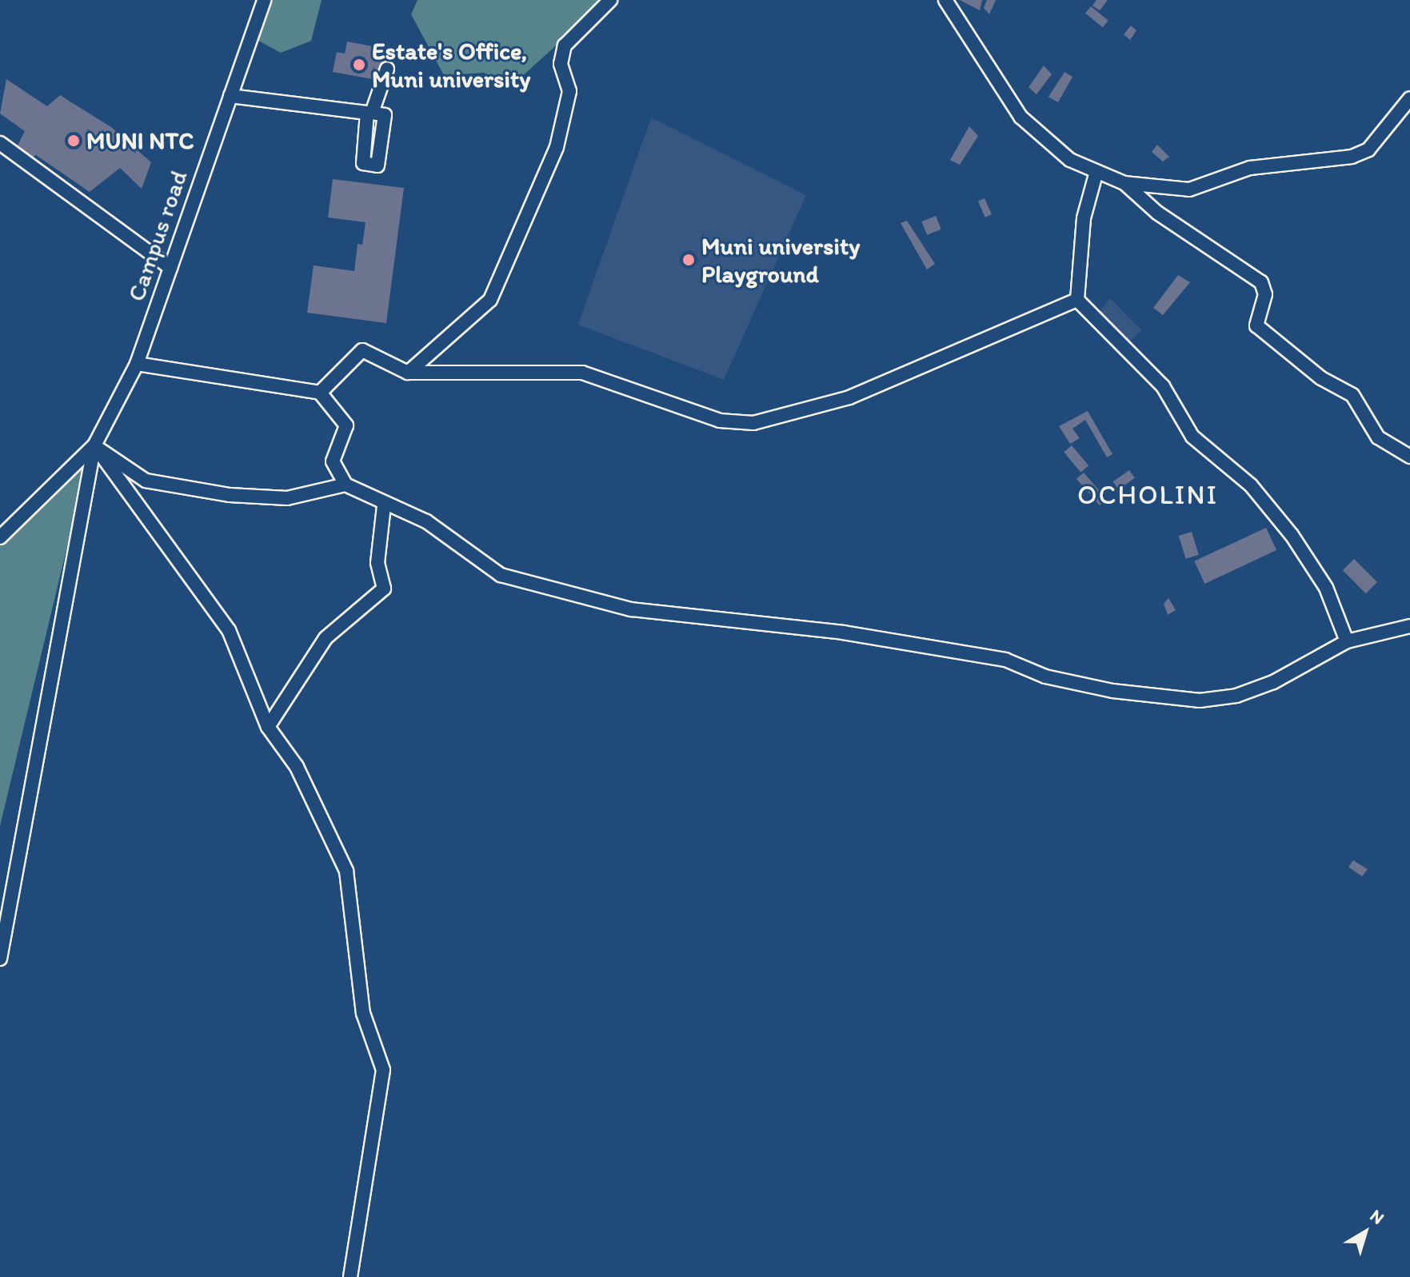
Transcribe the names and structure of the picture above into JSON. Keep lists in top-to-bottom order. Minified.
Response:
{"streets":{"street":["Campus road"]},"districts":["OCHOLINI"],"places":["Estate's Office, Muni university","MUNI NTC","Muni university Playground"],"north":"top right"}
